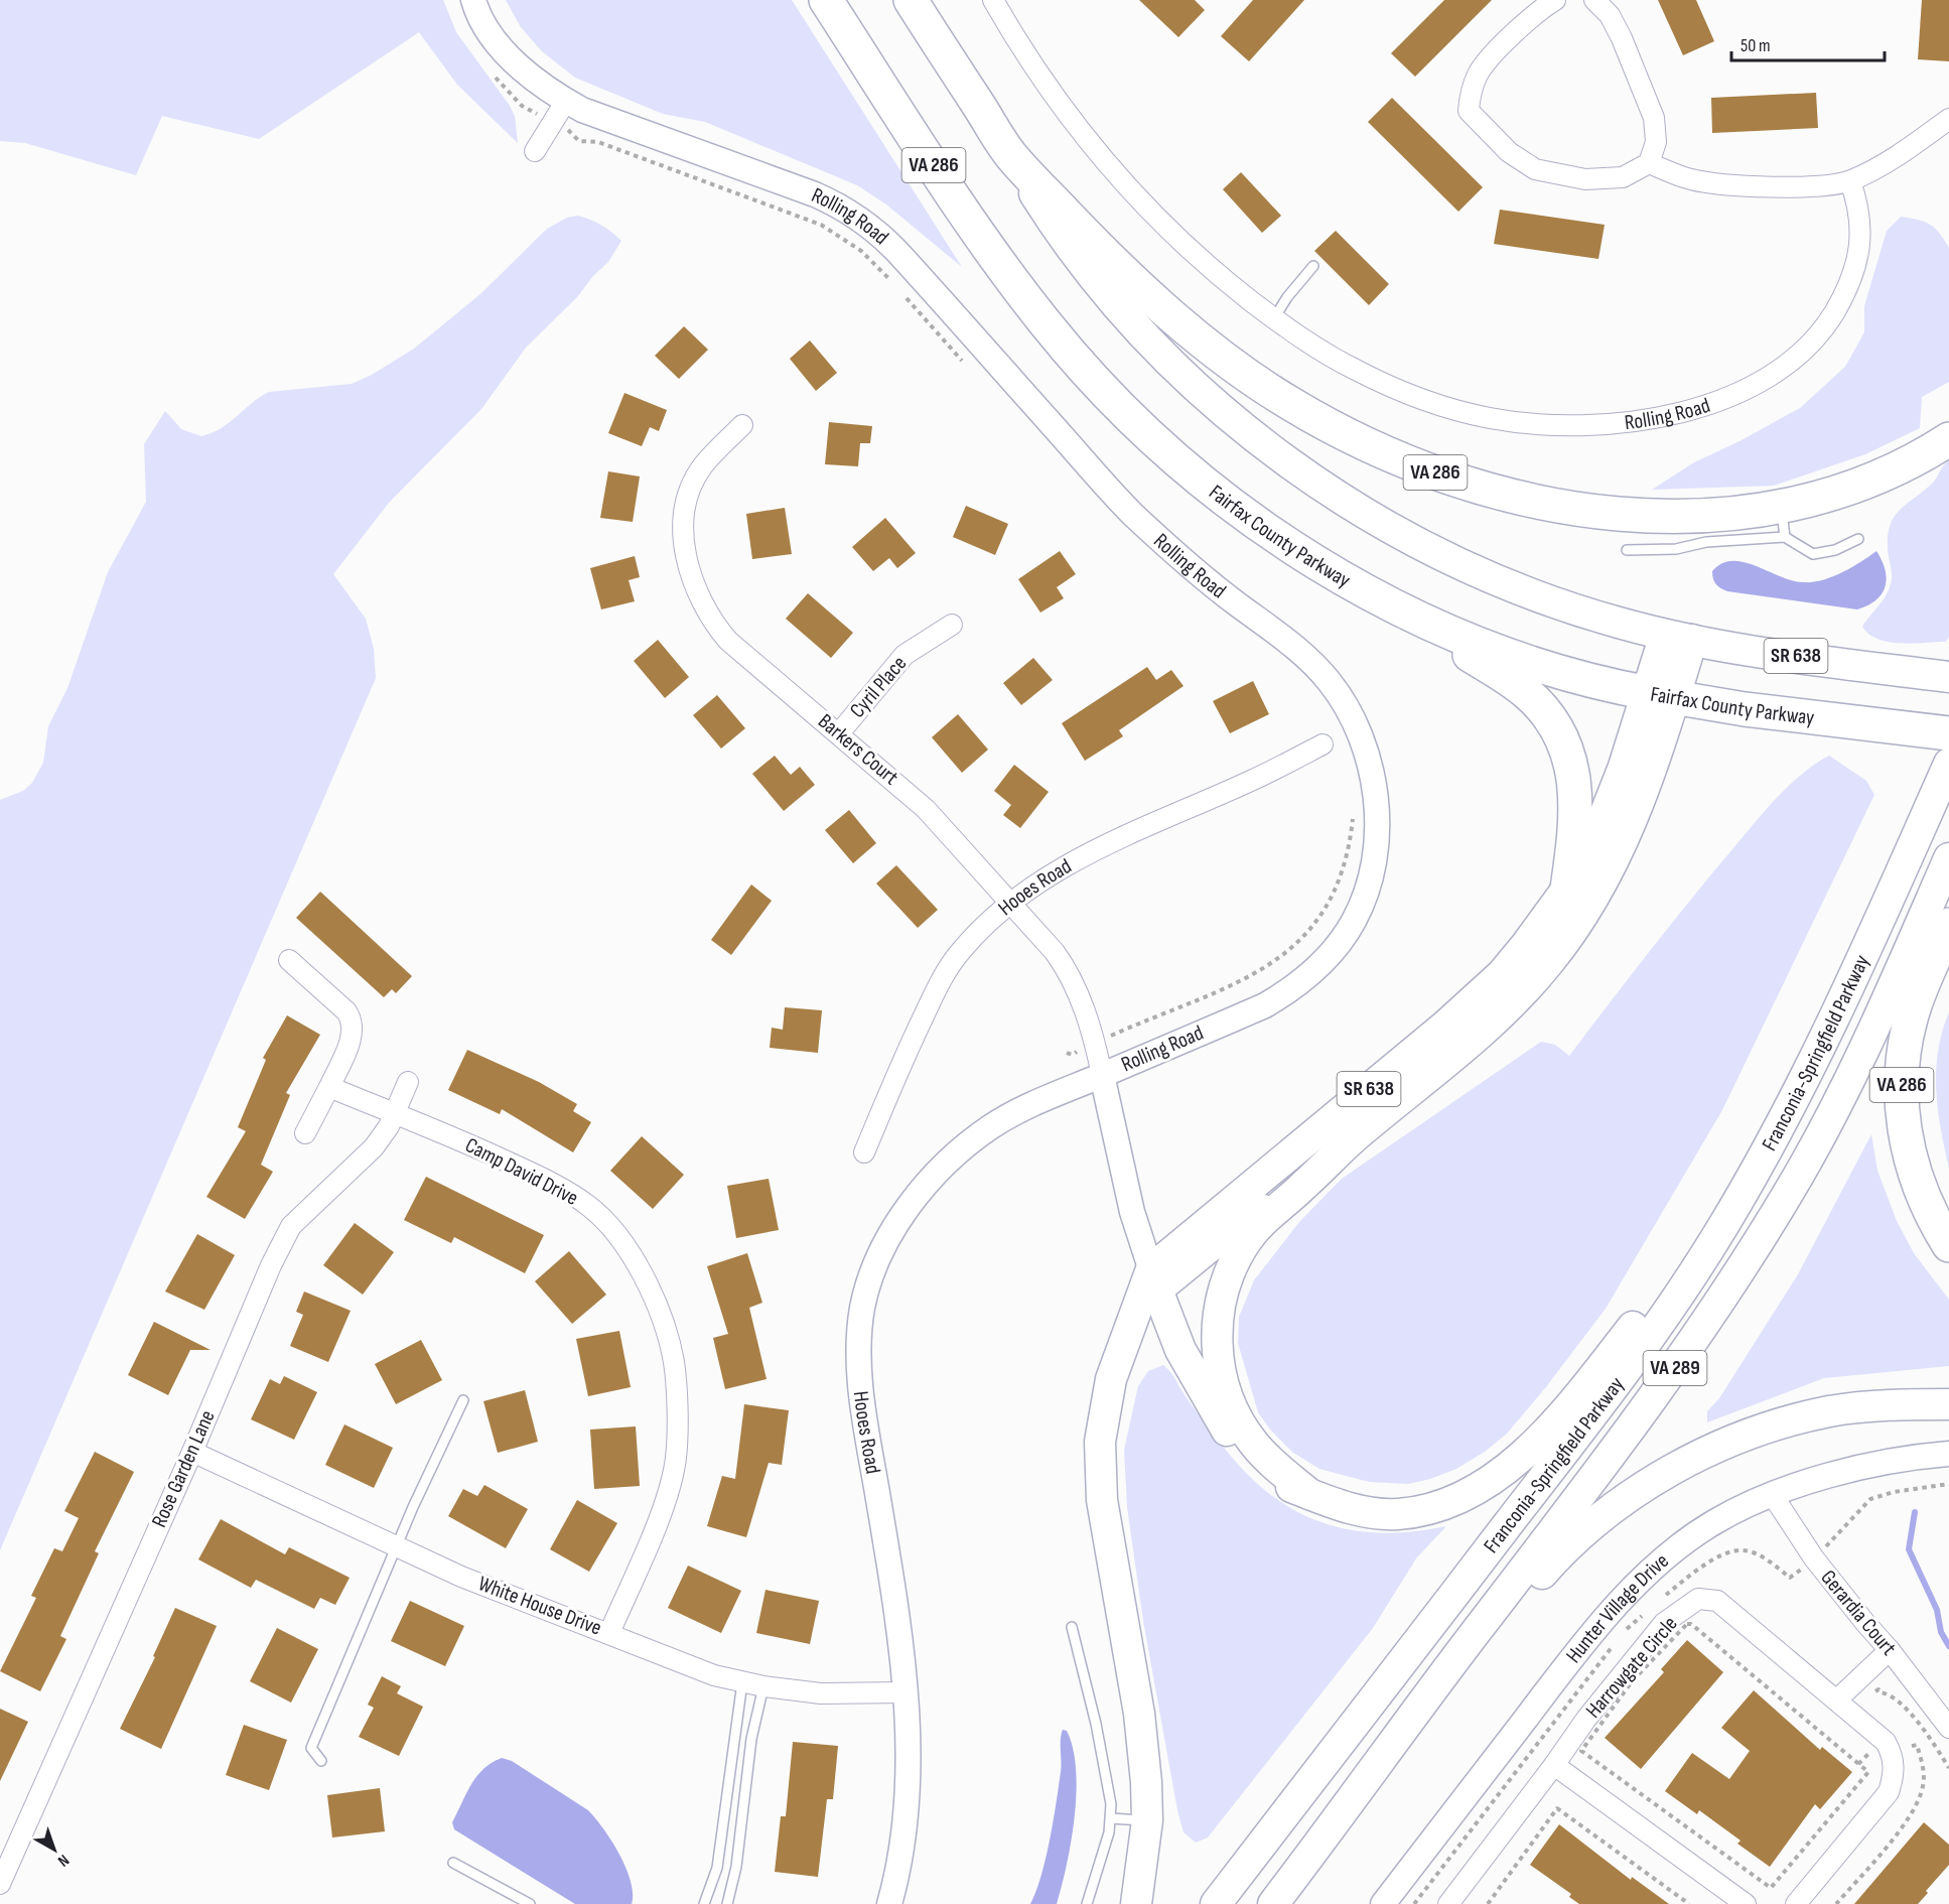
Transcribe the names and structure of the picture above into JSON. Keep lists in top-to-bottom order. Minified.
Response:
{"streets":{"highway":["VA 286","Fairfax County Parkway"],"main road":["SR 638","Franconia-Springfield Parkway","VA 289"],"street":["Rolling Road","Cyril Place","Barkers Court","Hooes Road","Camp David Drive","Rose Garden Lane","White House Drive","Hunter Village Drive","Gerardia Court","Harrowgate Circle"]},"crossings":[["Rolling Road","SR 638"],["Rolling Road","Barkers Court"],["Rolling Road","Hooes Road"],["Fairfax County Parkway","SR 638"],["Cyril Place","Barkers Court"],["Barkers Court","Hooes Road"],["Hooes Road","White House Drive"],["Camp David Drive","Rose Garden Lane"],["Camp David Drive","White House Drive"],["Rose Garden Lane","White House Drive"],["Hunter Village Drive","Gerardia Court"]],"scale_bar":"50 m","north":"bottom right"}
